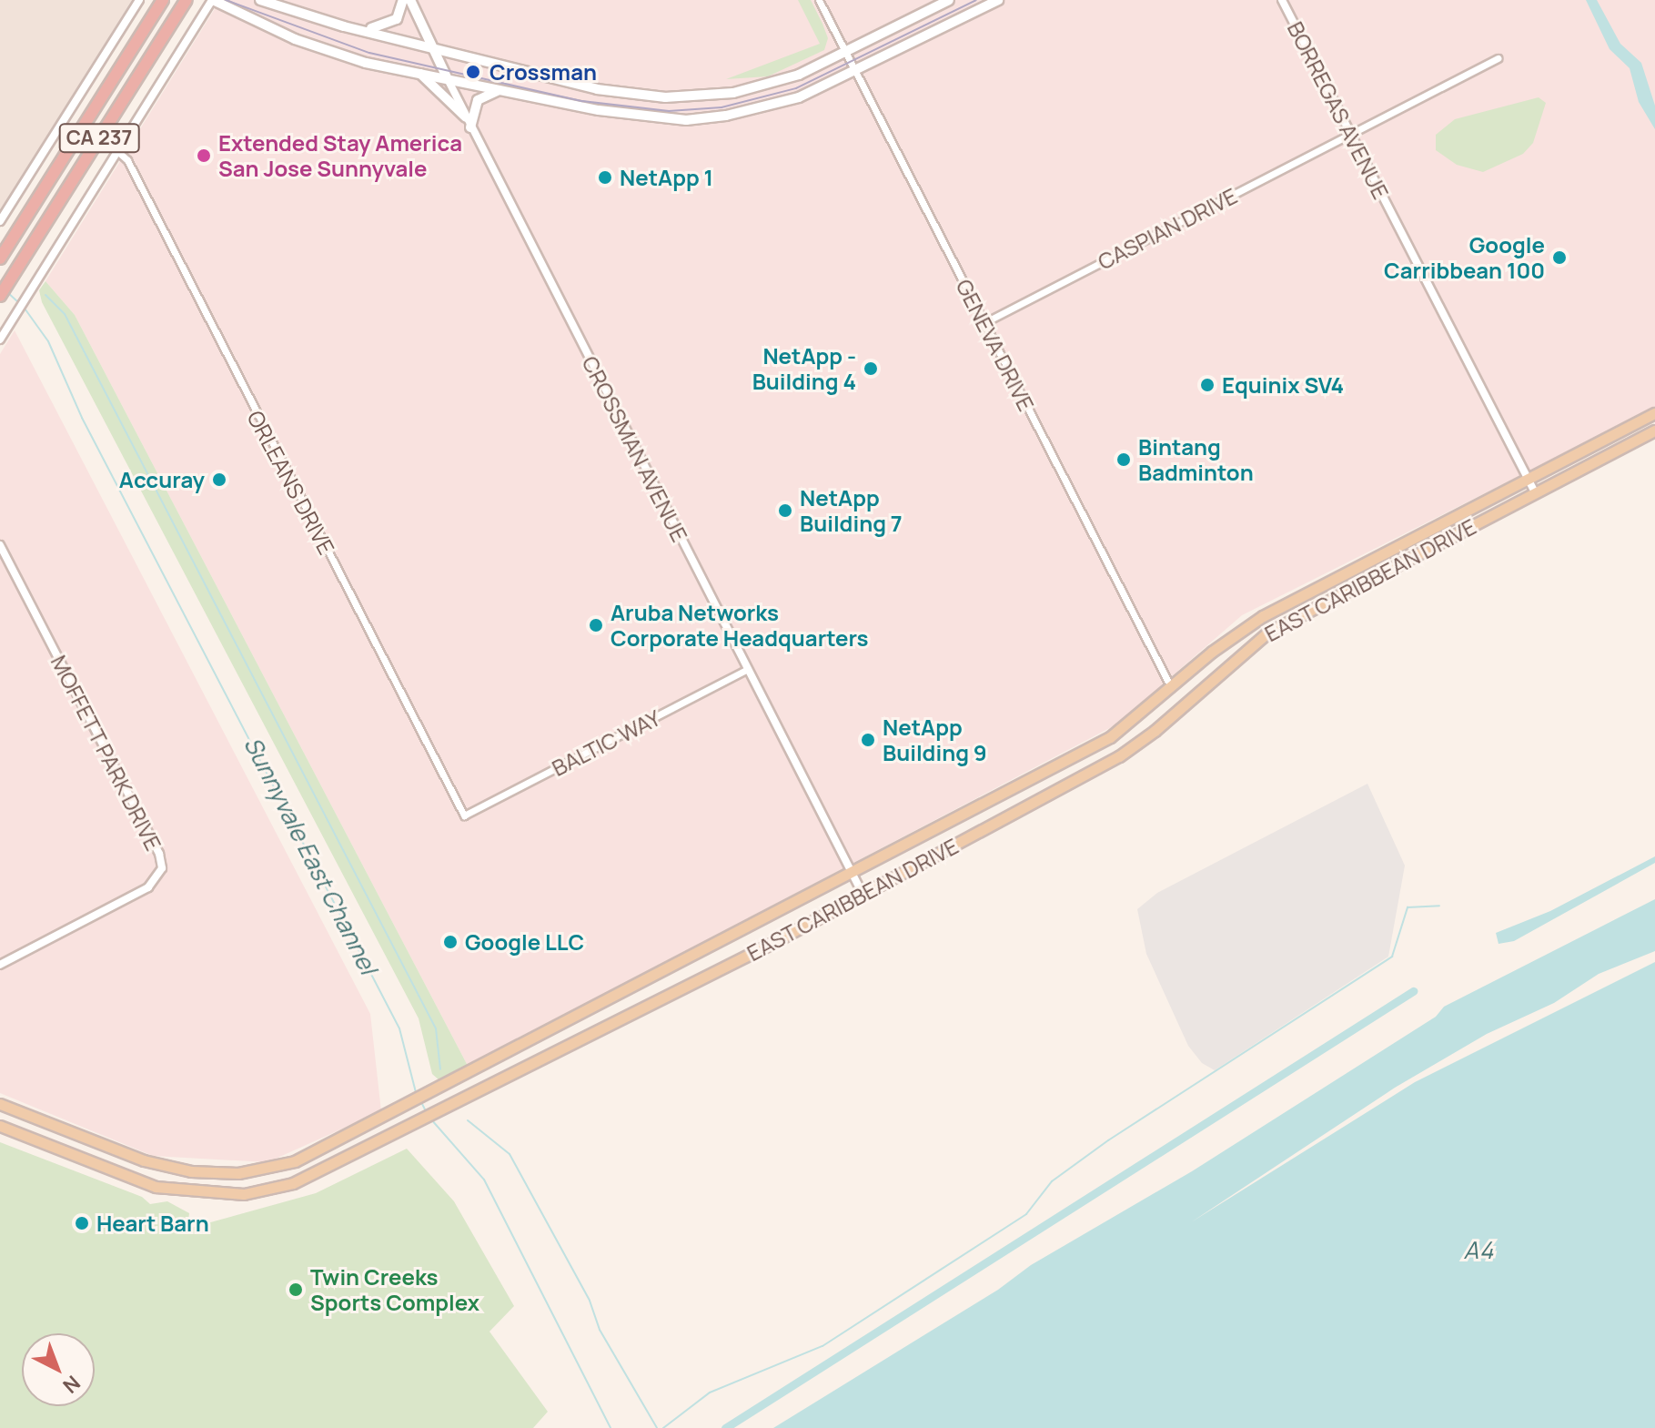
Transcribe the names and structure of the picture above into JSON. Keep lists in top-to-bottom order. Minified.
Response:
{"streets":{"highway":["CA 237"],"main road":["CROSSMAN AVENUE","EAST CARIBBEAN DRIVE"],"street":["BORREGAS AVENUE","CASPIAN DRIVE","GENEVA DRIVE","ORLEANS DRIVE","BALTIC WAY","MOFFETT PARK DRIVE"]},"crossings":[["BORREGAS AVENUE","CASPIAN DRIVE"],["BORREGAS AVENUE","EAST CARIBBEAN DRIVE"],["CASPIAN DRIVE","GENEVA DRIVE"],["GENEVA DRIVE","EAST CARIBBEAN DRIVE"],["CROSSMAN AVENUE","EAST CARIBBEAN DRIVE"],["CROSSMAN AVENUE","BALTIC WAY"],["ORLEANS DRIVE","BALTIC WAY"]],"water":["Sunnyvale East Channel","A4"],"places":["Crossman","Extended Stay America San Jose Sunnyvale","NetApp 1","Google Carribbean 100","NetApp - Building 4","Equinix SV4","Bintang Badminton","Accuray","NetApp Building 7","Aruba Networks Corporate Headquarters","NetApp Building 9","Google LLC","Heart Barn","Twin Creeks Sports Complex"],"north":"bottom right"}
